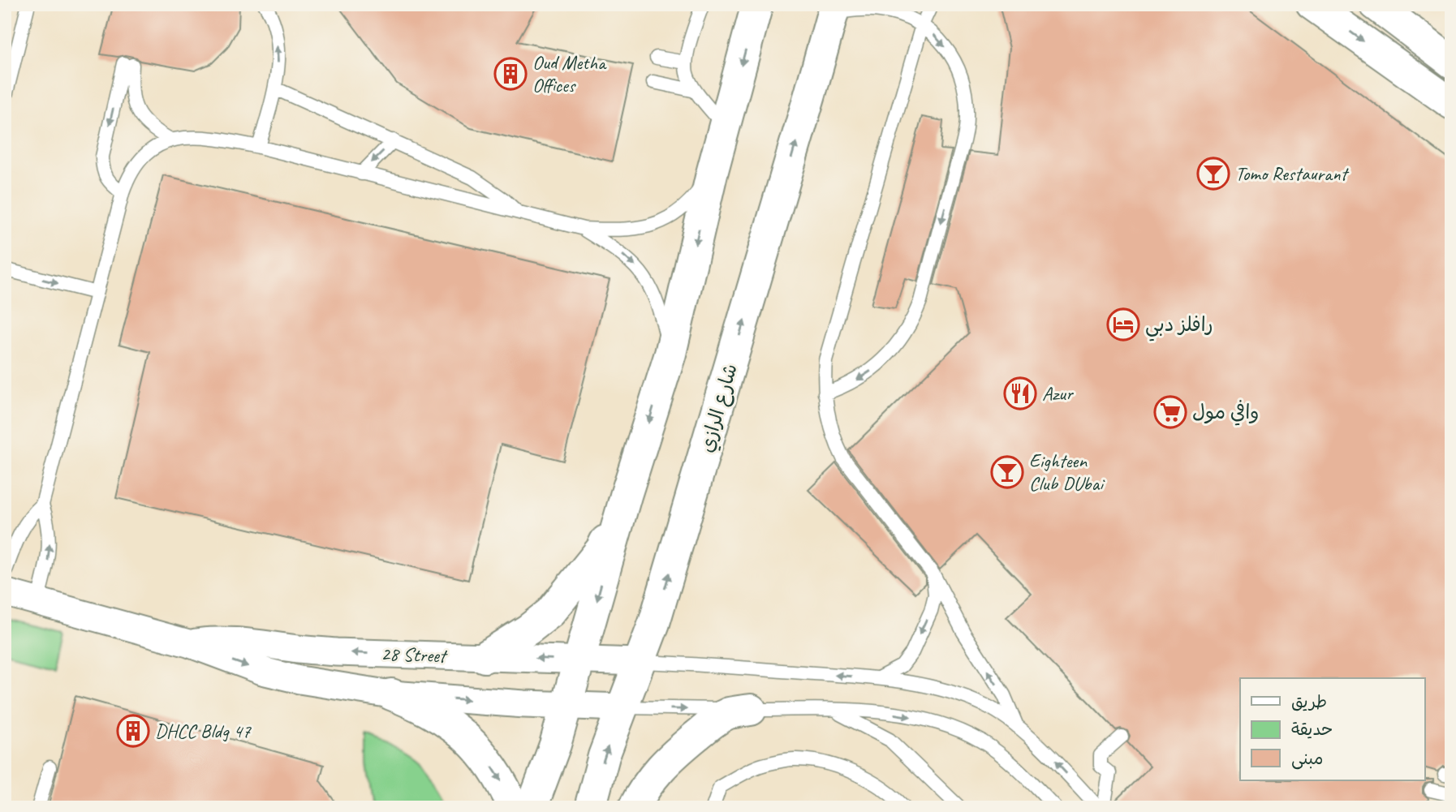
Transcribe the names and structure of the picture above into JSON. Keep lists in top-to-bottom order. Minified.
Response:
{"streets":{"main road":["شارع الرازي"],"street":["28 Street"]},"crossings":[["شارع الرازي","28 Street"]],"places":{"building":["Oud Metha Offices","DHCC Bldg 47"],"bar":["Tomo Restaurant","Eighteen Club DUbai"],"hotel":["رافلز دبي"],"restaurant":["Azur"],"supermarket":["وافي مول"]},"legend":["طريق","حديقة","مبنى"]}
